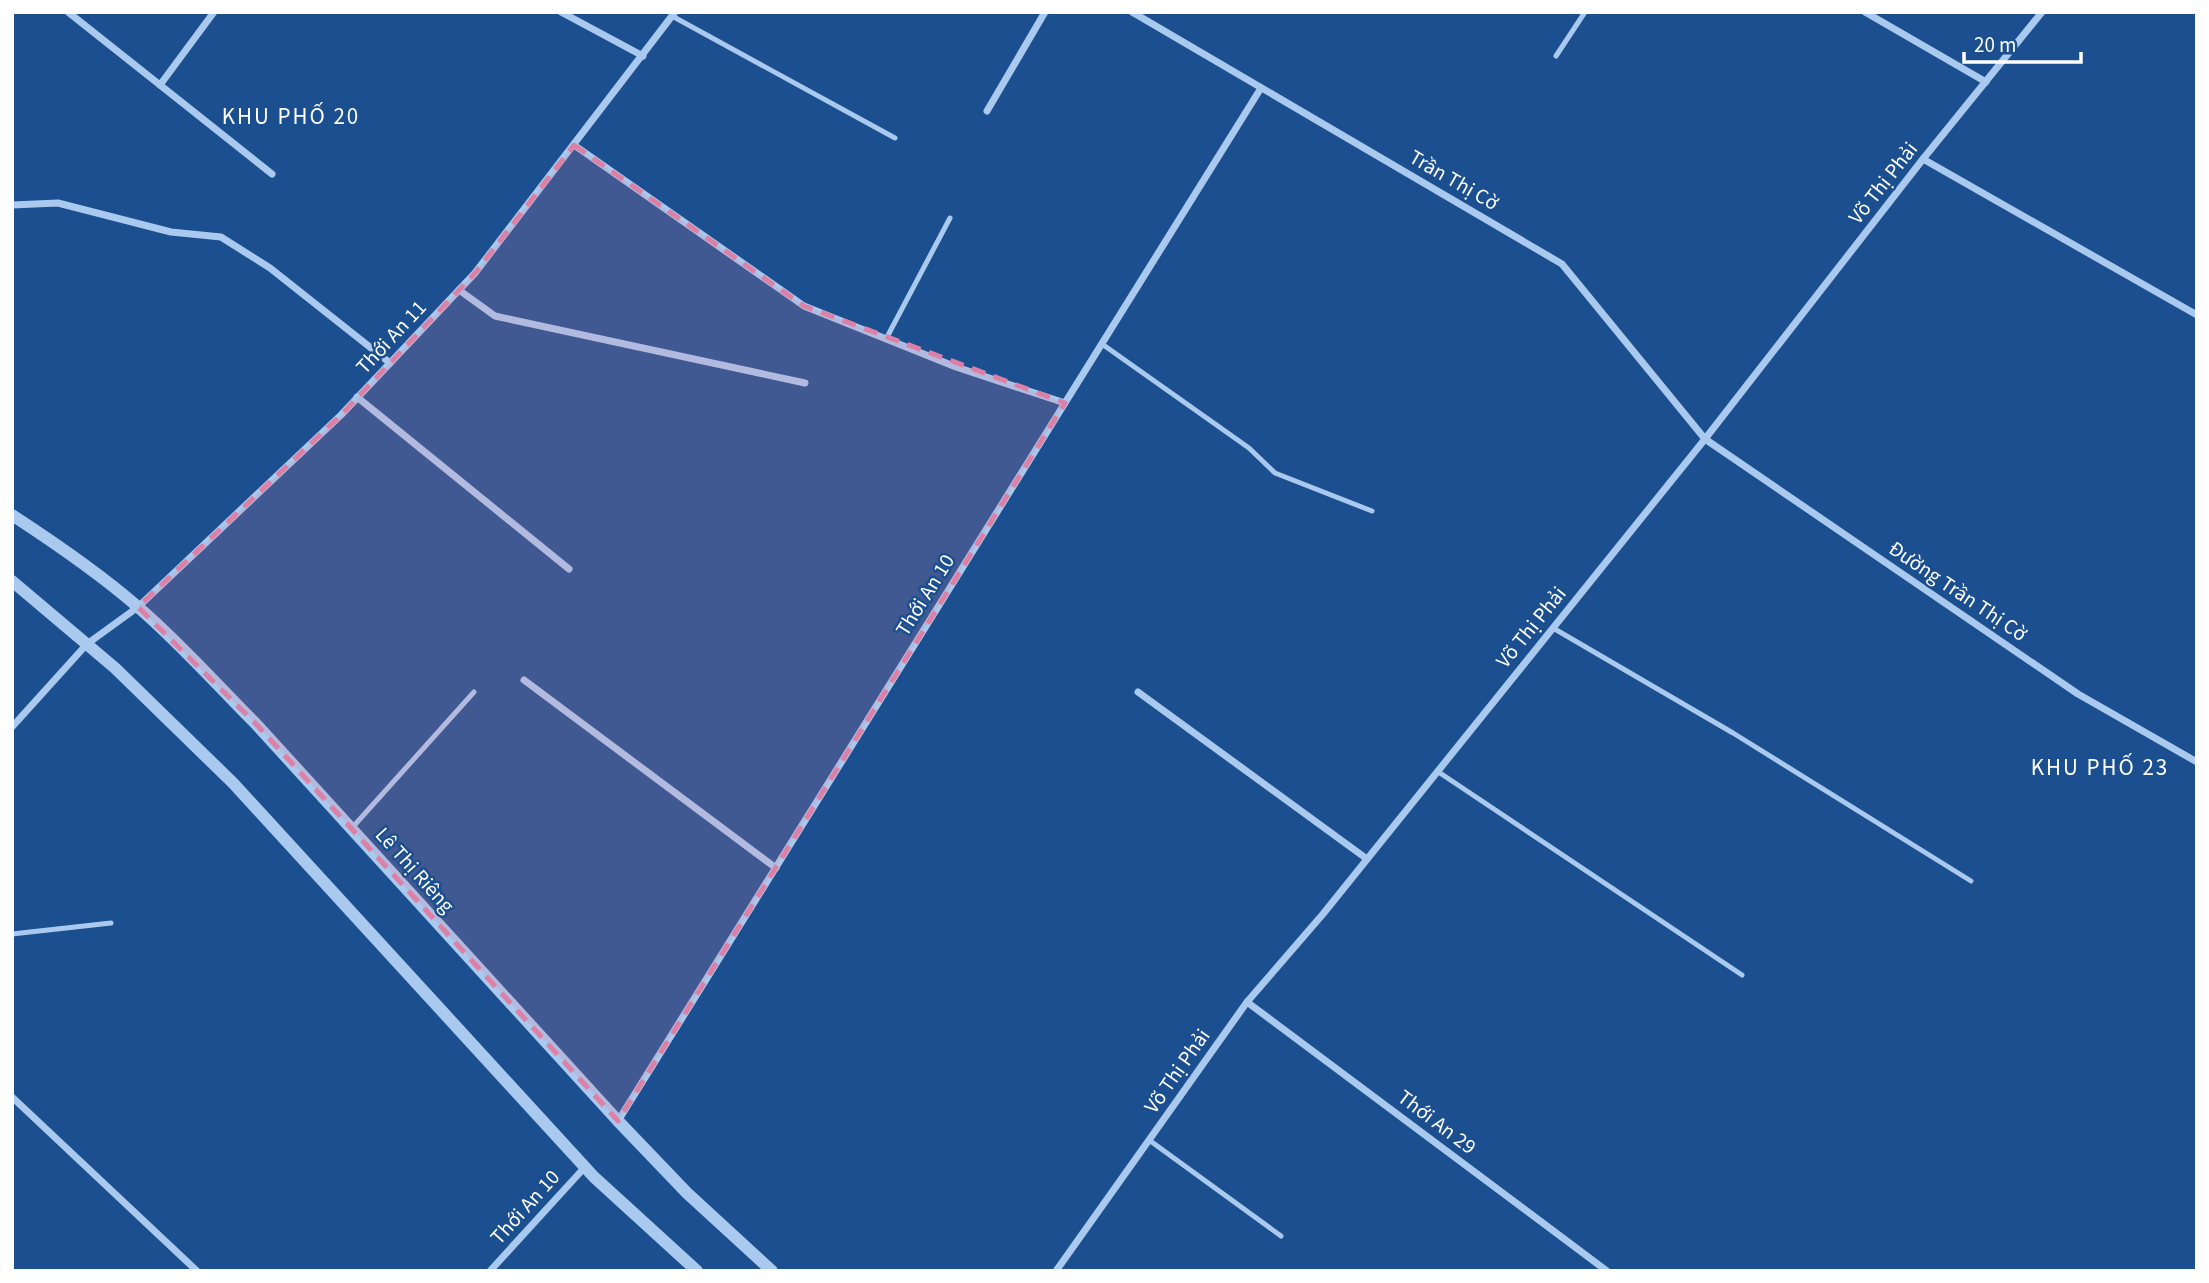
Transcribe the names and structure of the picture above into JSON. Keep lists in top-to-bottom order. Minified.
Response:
{"streets":{"street":["Trần Thị Cờ","Võ Thị Phải","Thới An 11","Đường Trần Thị Cờ","Thới An 10","Lê Thị Riêng","Thới An 29"]},"crossings":[["Trần Thị Cờ","Võ Thị Phải"],["Trần Thị Cờ","Đường Trần Thị Cờ"],["Trần Thị Cờ","Thới An 10"],["Võ Thị Phải","Đường Trần Thị Cờ"],["Võ Thị Phải","Thới An 29"],["Thới An 11","Lê Thị Riêng"],["Thới An 10","Lê Thị Riêng"]],"districts":["KHU PHỐ 20","KHU PHỐ 23"],"scale_bar":"20 m"}
